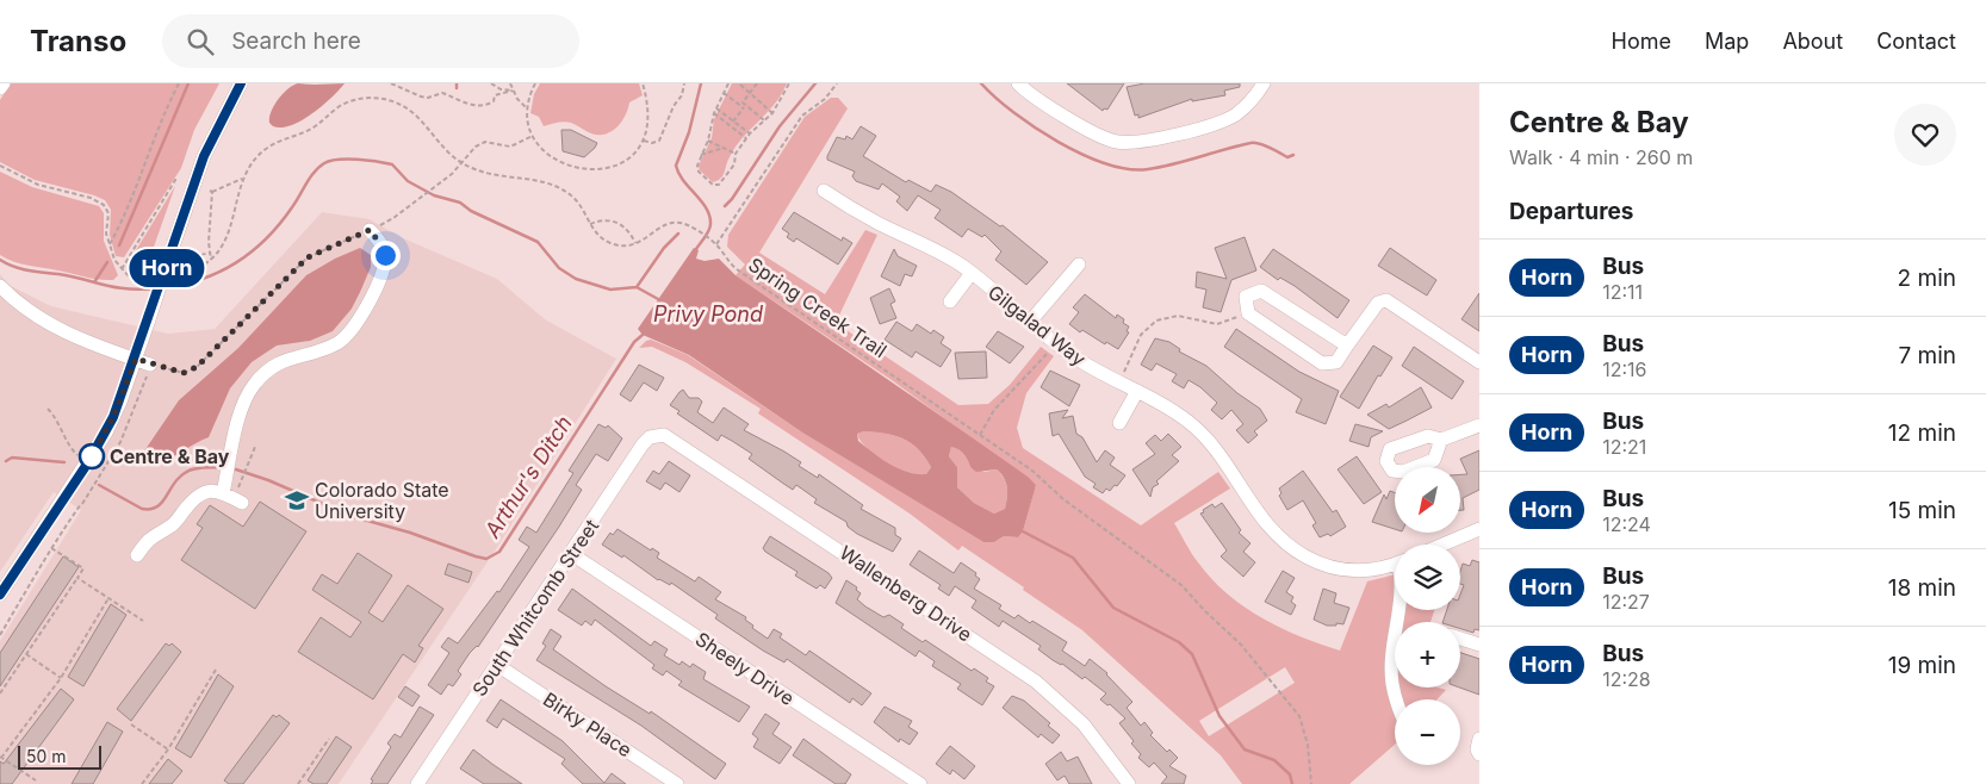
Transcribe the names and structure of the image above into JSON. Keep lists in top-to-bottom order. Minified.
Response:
{"streets":{"street":["Gilgalad Way","Wallenberg Drive","South Whitcomb Street","Sheely Drive","Birky Place"],"path":["Spring Creek Trail"]},"crossings":[["Wallenberg Drive","South Whitcomb Street"],["South Whitcomb Street","Sheely Drive"],["South Whitcomb Street","Birky Place"]],"water":["Privy Pond","Arthur's Ditch"],"places":{"other":["Centre & Bay"],"school or university":["Colorado State University"]},"lines":["bus line Horn"],"scale_bar":"50 m","north":"bottom left","page":{"header":"Transo","search":"Search here","nav":["Home","Map","About","Contact"],"on_map":"Horn","heading":[["Centre & Bay","Walk · 4 min · 260 m"],"Departures"],"list":[{"mark":"Horn","name":"Bus","note":"12:11","value":"2 min"},{"mark":"Horn","name":"Bus","note":"12:16","value":"7 min"},{"mark":"Horn","name":"Bus","note":"12:21","value":"12 min"},{"mark":"Horn","name":"Bus","note":"12:24","value":"15 min"},{"mark":"Horn","name":"Bus","note":"12:27","value":"18 min"},{"mark":"Horn","name":"Bus","note":"12:28","value":"19 min"}],"map_buttons":["+","−"],"scale":"50 m"}}
